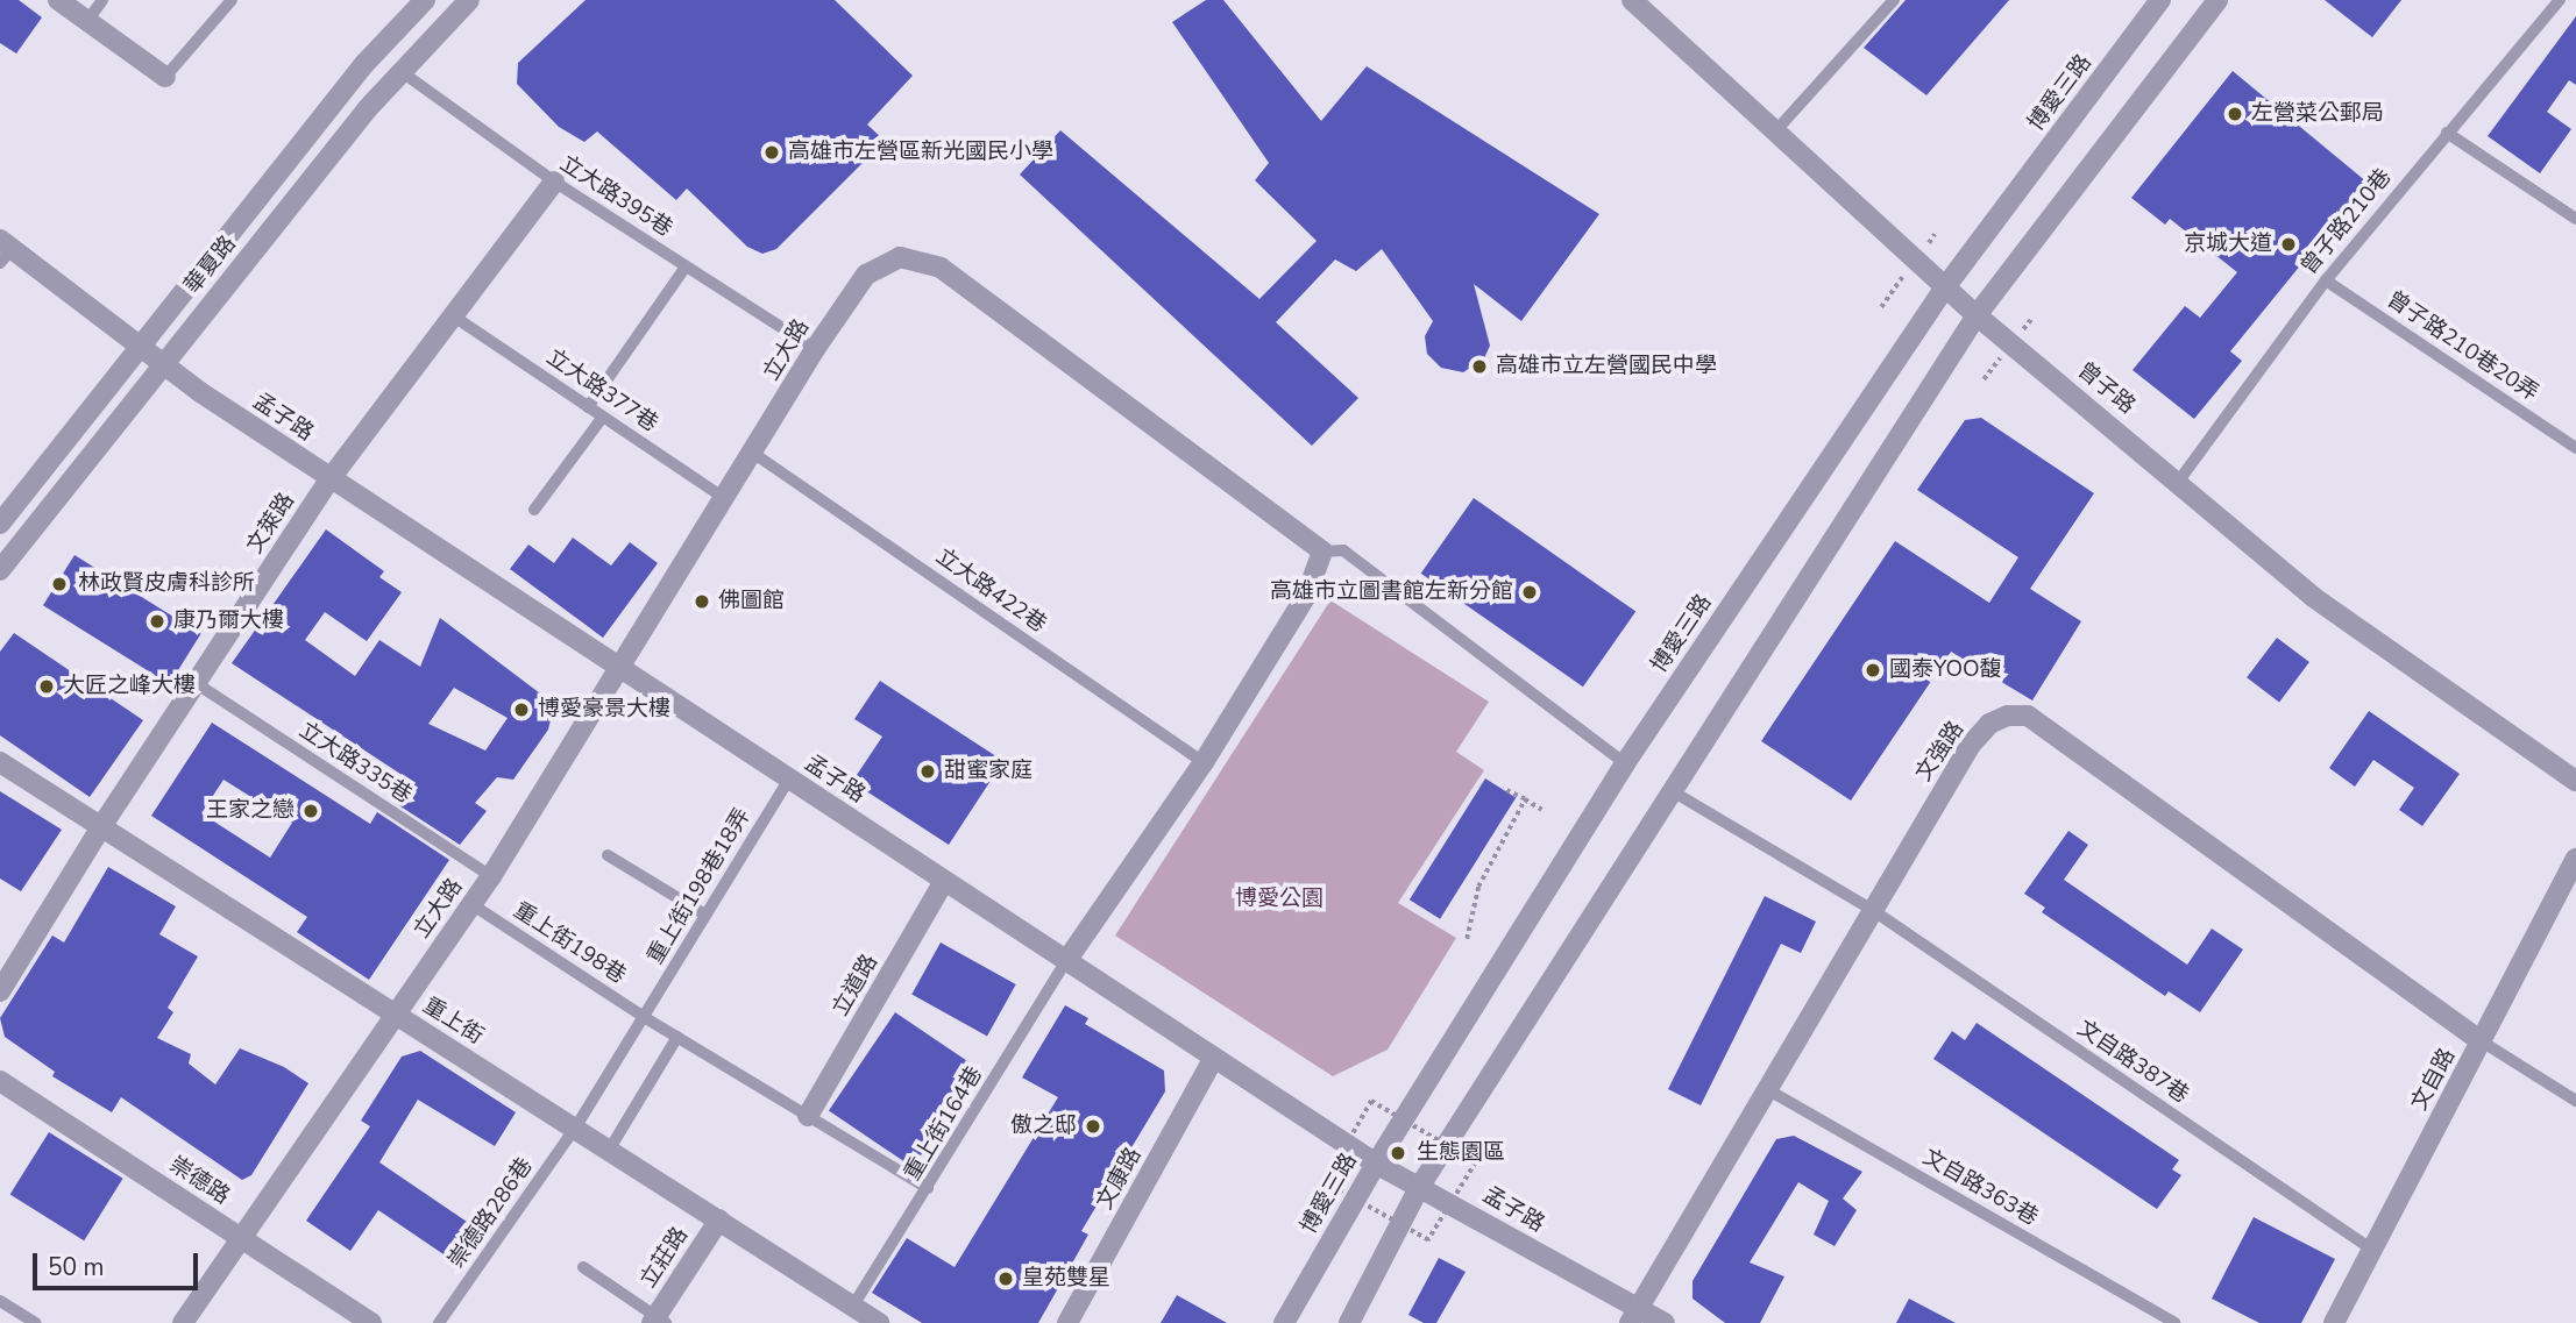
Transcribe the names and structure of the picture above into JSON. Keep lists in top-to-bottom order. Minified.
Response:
{"streets":{"street":["博愛三路","華夏路","立大路","曾子路","孟子路","文萊路","文強路","立道路","重上街","文自路","文康路","崇德路","立莊路"],"lane":["立大路395巷","曾子路210巷","曾子路210巷20弄","立大路377巷","立大路422巷","立大路335巷","重上街198巷18弄","重上街198巷","文自路387巷","重上街164巷","文自路363巷","崇德路286巷"]},"crossings":[["博愛三路","曾子路"],["博愛三路","孟子路"],["立大路395巷","華夏路"],["立大路395巷","立大路"],["立大路395巷","文萊路"],["曾子路210巷","曾子路210巷20弄"],["曾子路210巷","曾子路"],["華夏路","孟子路"],["立大路","立大路377巷"],["立大路","孟子路"],["立大路","立大路422巷"],["立大路","立大路335巷"],["立大路","重上街198巷"],["立大路","重上街"],["立大路","崇德路"],["立大路377巷","文萊路"],["孟子路","文萊路"],["孟子路","文強路"],["孟子路","重上街198巷18弄"],["孟子路","立道路"],["孟子路","重上街164巷"],["孟子路","文康路"],["文萊路","立大路335巷"],["文萊路","重上街"],["文強路","文自路387巷"],["文強路","文自路"],["文強路","文自路363巷"],["重上街198巷18弄","重上街198巷"],["重上街198巷18弄","重上街"],["重上街198巷18弄","崇德路286巷"],["重上街","重上街164巷"],["重上街","崇德路286巷"],["重上街","立莊路"],["文自路387巷","文自路"]],"parks":["博愛公園"],"places":["左營菜公郵局","高雄市左營區新光國民小學","京城大道","高雄市立左營國民中學","林政賢皮膚科診所","高雄市立圖書館左新分館","佛圖館","康乃爾大樓","國泰YOO馥","大匠之峰大樓","博愛豪景大樓","甜蜜家庭","王家之戀","傲之邸","生態園區","皇苑雙星"],"scale_bar":"50 m"}
